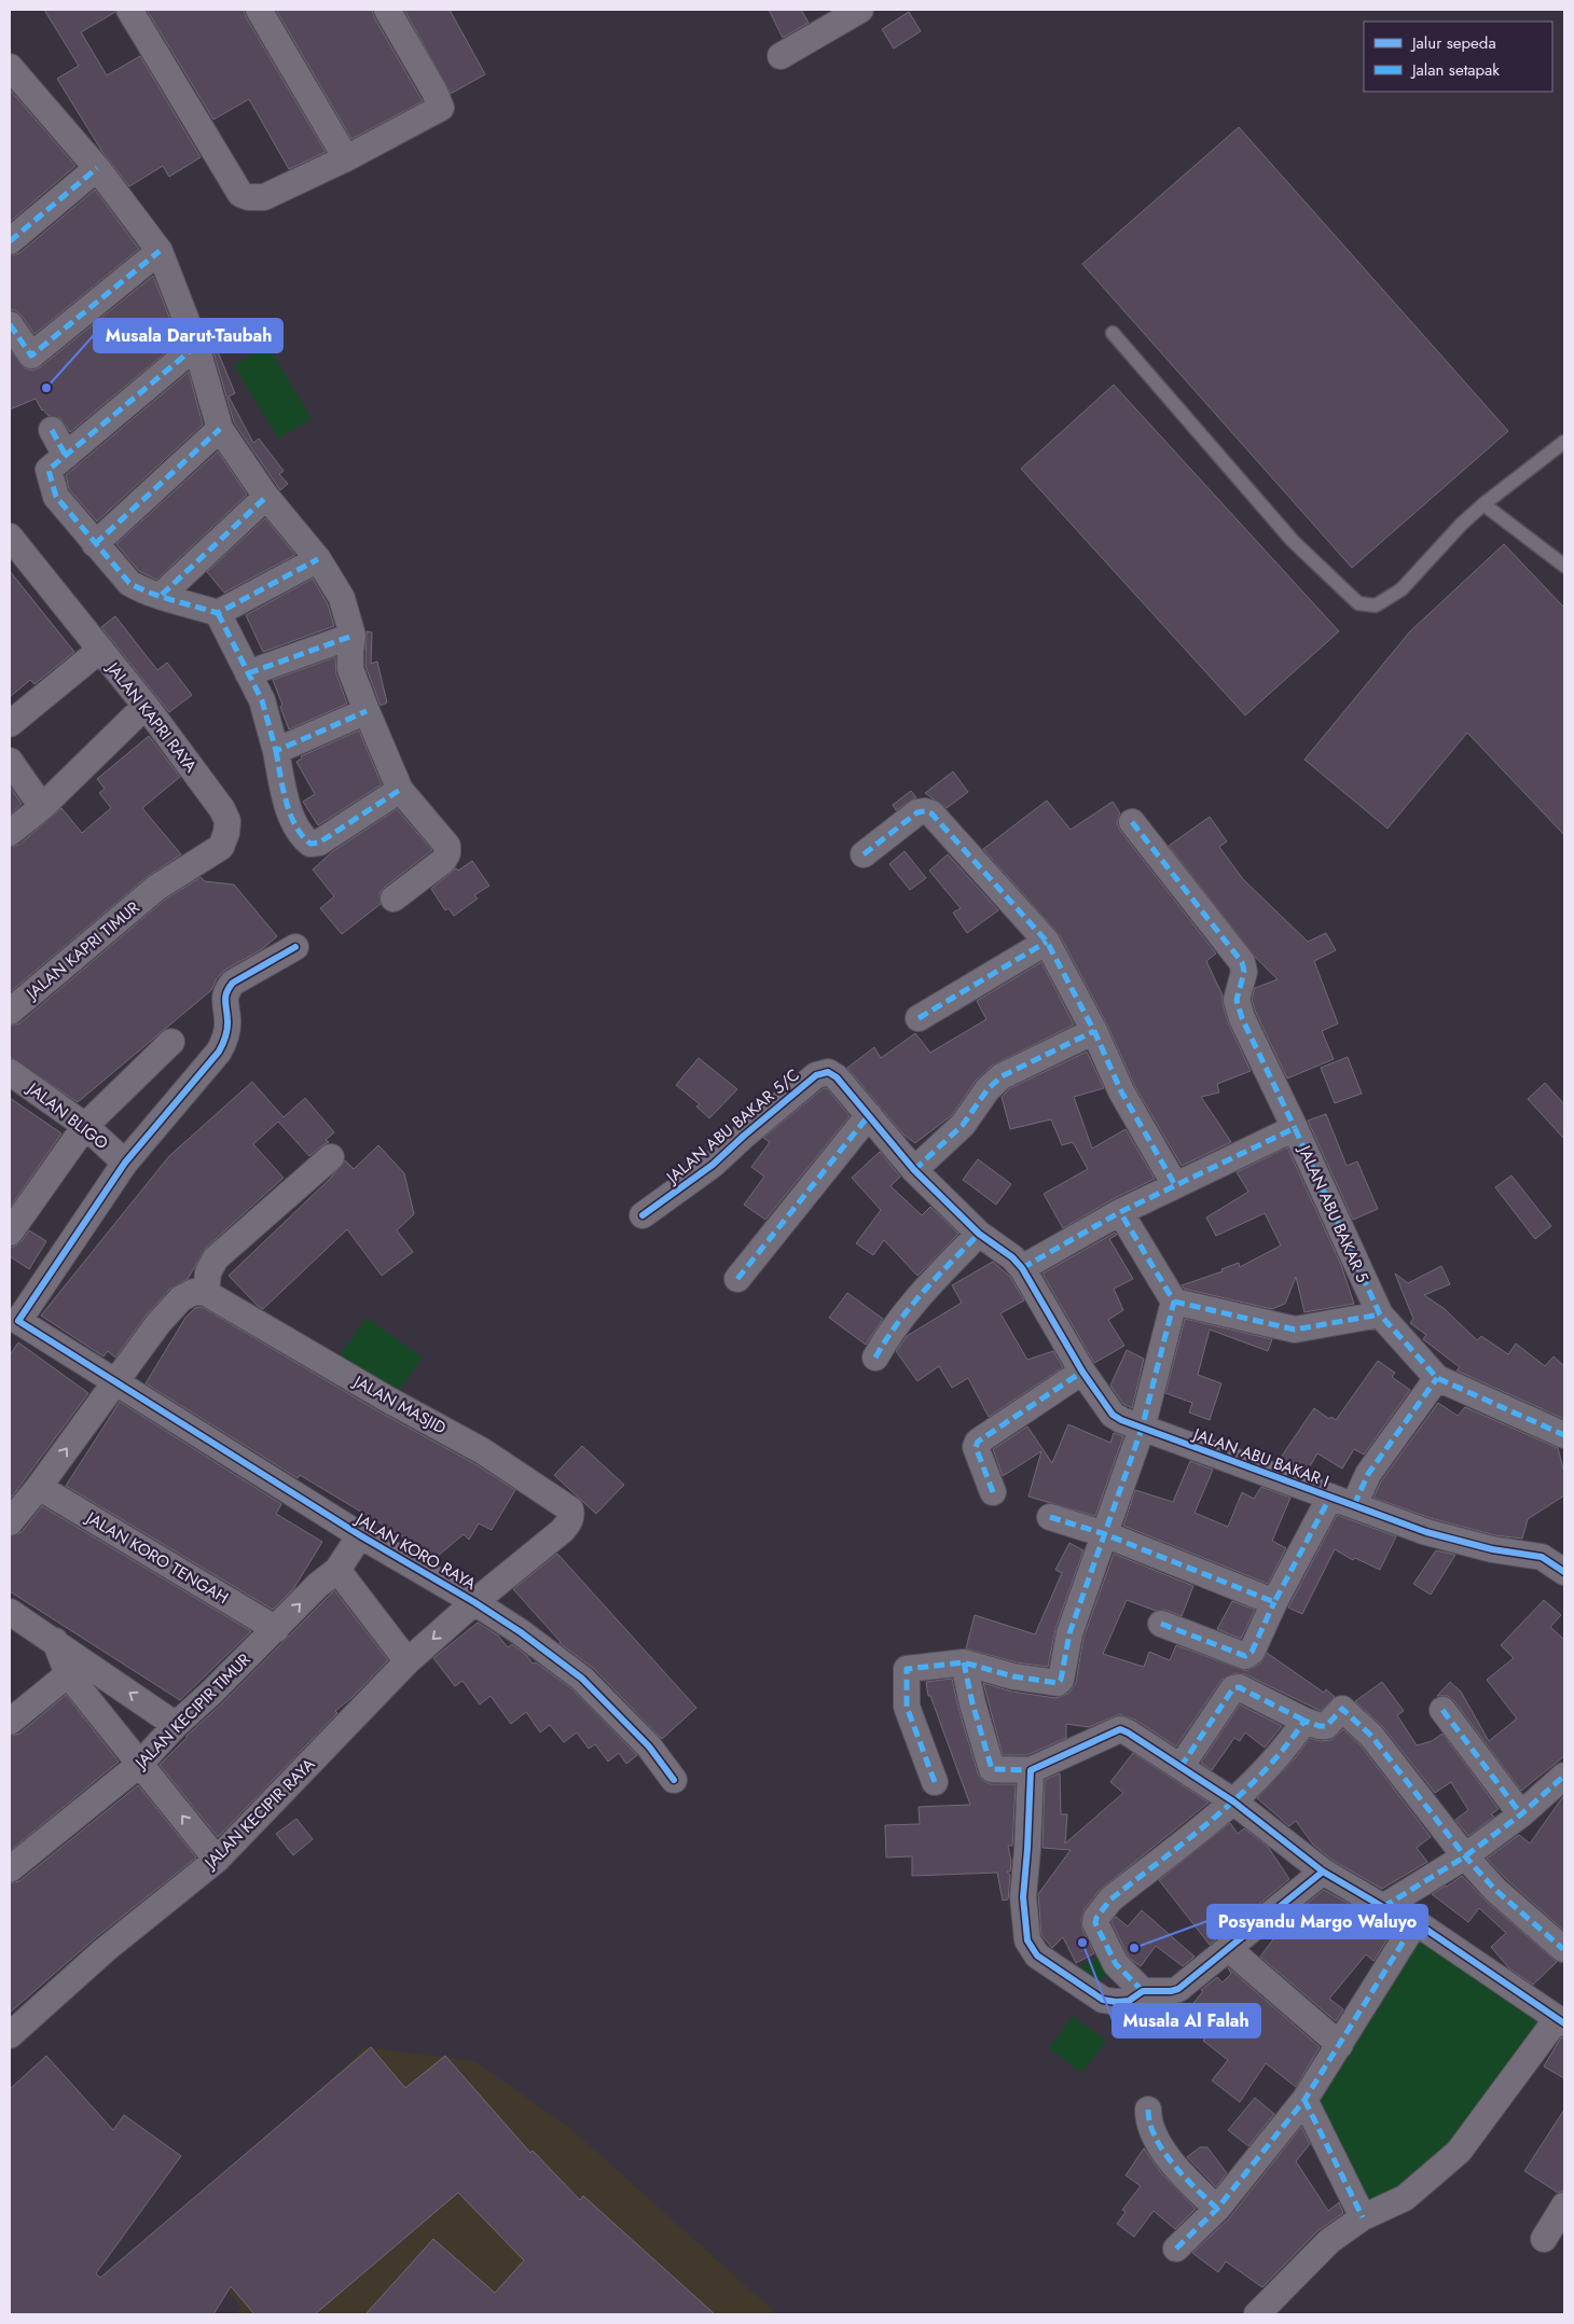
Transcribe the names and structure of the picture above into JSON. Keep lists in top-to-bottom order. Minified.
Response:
{"streets":{"street":["JALAN KAPRI RAYA","JALAN KAPRI TIMUR","JALAN BLIGO","JALAN ABU BAKAR 5/C","JALAN ABU BAKAR 5","JALAN MASJID","JALAN ABU BAKAR I","JALAN KORO RAYA","JALAN KORO TENGAH","JALAN KECIPIR TIMUR","JALAN KECIPIR RAYA"]},"crossings":[["JALAN KAPRI RAYA","JALAN KAPRI TIMUR"],["JALAN ABU BAKAR 5/C","JALAN ABU BAKAR 5"],["JALAN ABU BAKAR 5/C","JALAN ABU BAKAR I"],["JALAN ABU BAKAR 5","JALAN ABU BAKAR I"],["JALAN MASJID","JALAN KECIPIR RAYA"],["JALAN KORO RAYA","JALAN KECIPIR TIMUR"],["JALAN KORO RAYA","JALAN KECIPIR RAYA"],["JALAN KORO TENGAH","JALAN KECIPIR TIMUR"]],"places":["Musala Darut-Taubah","Musala Al Falah","Posyandu Margo Waluyo"],"legend":["Jalur sepeda","Jalan setapak"]}
